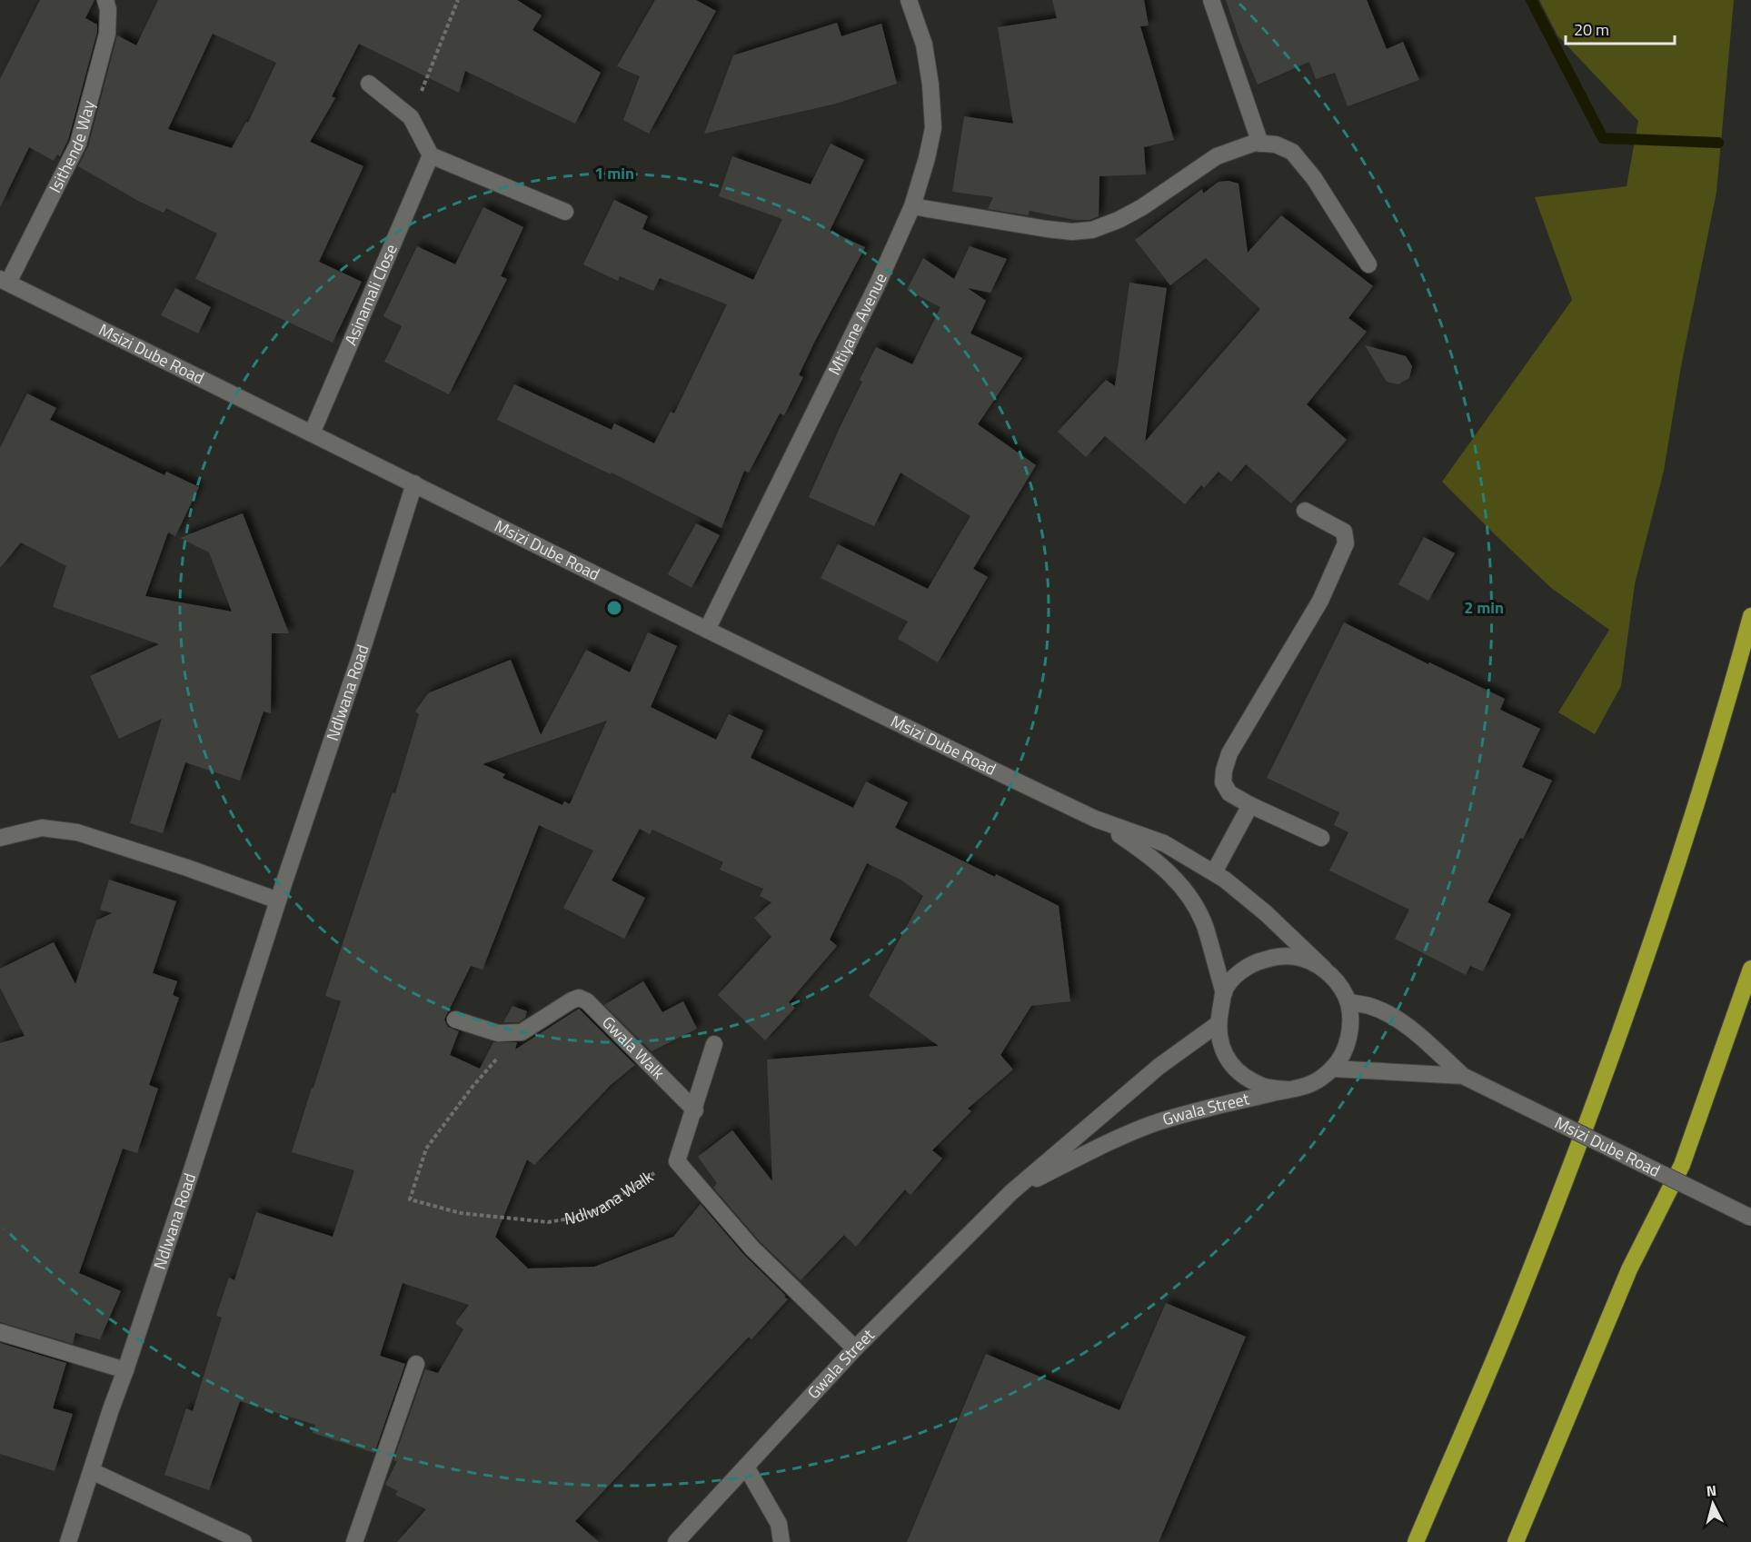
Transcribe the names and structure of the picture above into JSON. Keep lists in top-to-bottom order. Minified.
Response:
{"streets":{"street":["Isithende Way","Asinamali Close","Mtiyane Avenue","Msizi Dube Road","Ndlwana Road","Gwala Walk","Gwala Street"],"path":["Ndlwana Walk"]},"crossings":[["Isithende Way","Msizi Dube Road"],["Asinamali Close","Msizi Dube Road"],["Mtiyane Avenue","Msizi Dube Road"],["Msizi Dube Road","Ndlwana Road"],["Msizi Dube Road","Gwala Street"],["Gwala Walk","Ndlwana Walk"]],"scale_bar":"20 m","north":"top","rings":["1 min","2 min"]}
